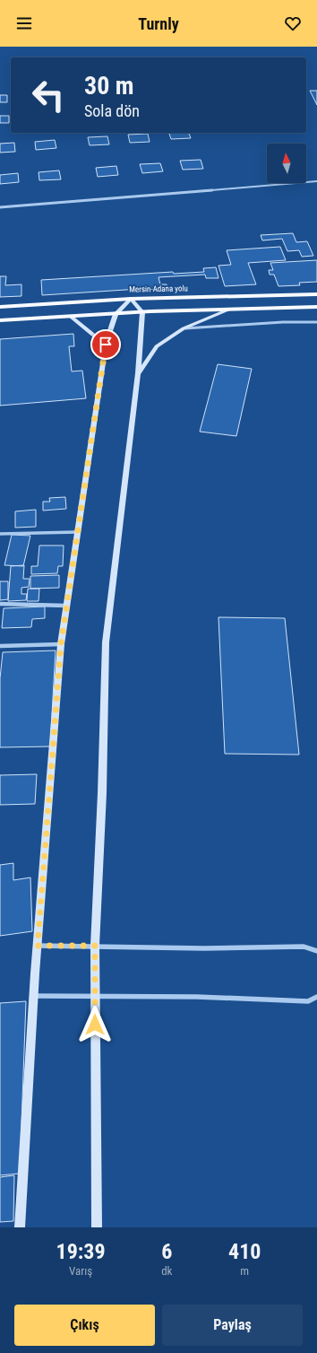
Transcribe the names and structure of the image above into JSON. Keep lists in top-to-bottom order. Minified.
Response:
{"streets":{"highway":["Mersin-Adana yolu"]},"north":"top","page":{"header":"Turnly","turn":["30 m","Sola dön"],"eta":["19:39","Varış","6","dk","410","m"],"buttons":["Çıkış","Paylaş"]}}
